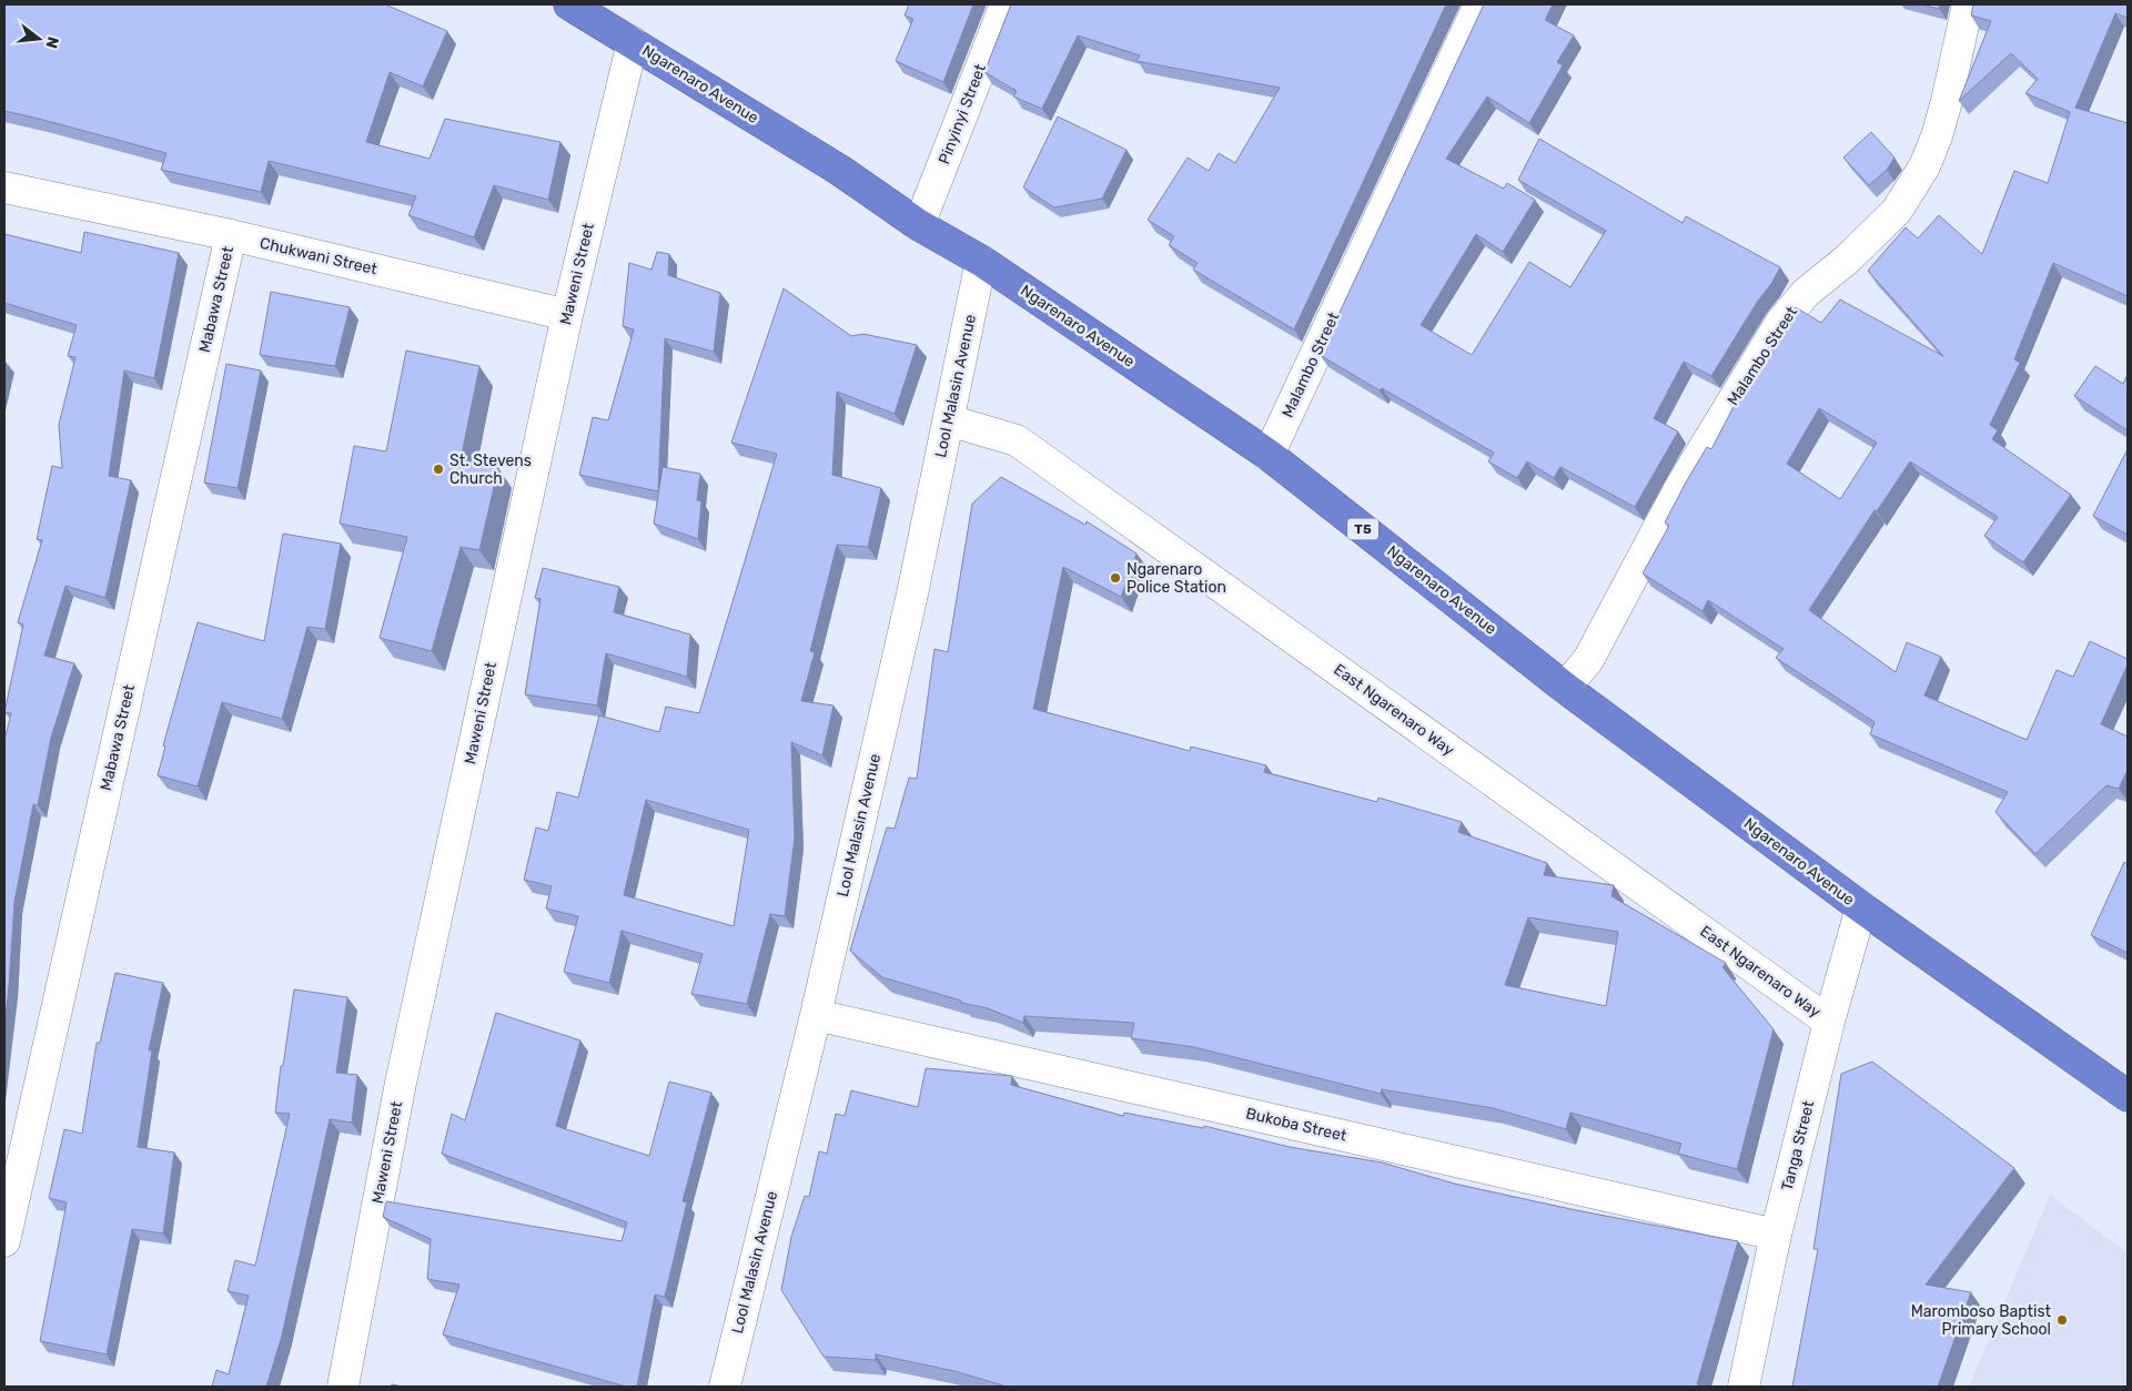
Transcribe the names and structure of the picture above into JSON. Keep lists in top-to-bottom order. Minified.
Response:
{"streets":{"highway":["Ngarenaro Avenue","T5"],"street":["Pinyinyi Street","Chukwani Street","Maweni Street","Mabawa Street","Malambo Street","Lool Malasin Avenue","East Ngarenaro Way","Bukoba Street","Tanga Street"]},"crossings":[["Ngarenaro Avenue","Pinyinyi Street"],["Ngarenaro Avenue","Maweni Street"],["Ngarenaro Avenue","Malambo Street"],["Ngarenaro Avenue","Lool Malasin Avenue"],["Ngarenaro Avenue","Tanga Street"],["Chukwani Street","Maweni Street"],["Chukwani Street","Mabawa Street"],["Lool Malasin Avenue","East Ngarenaro Way"],["Lool Malasin Avenue","Bukoba Street"],["East Ngarenaro Way","Tanga Street"],["Bukoba Street","Tanga Street"]],"places":["St. Stevens Church","Ngarenaro Police Station","Maromboso Baptist Primary School"],"north":"right"}
